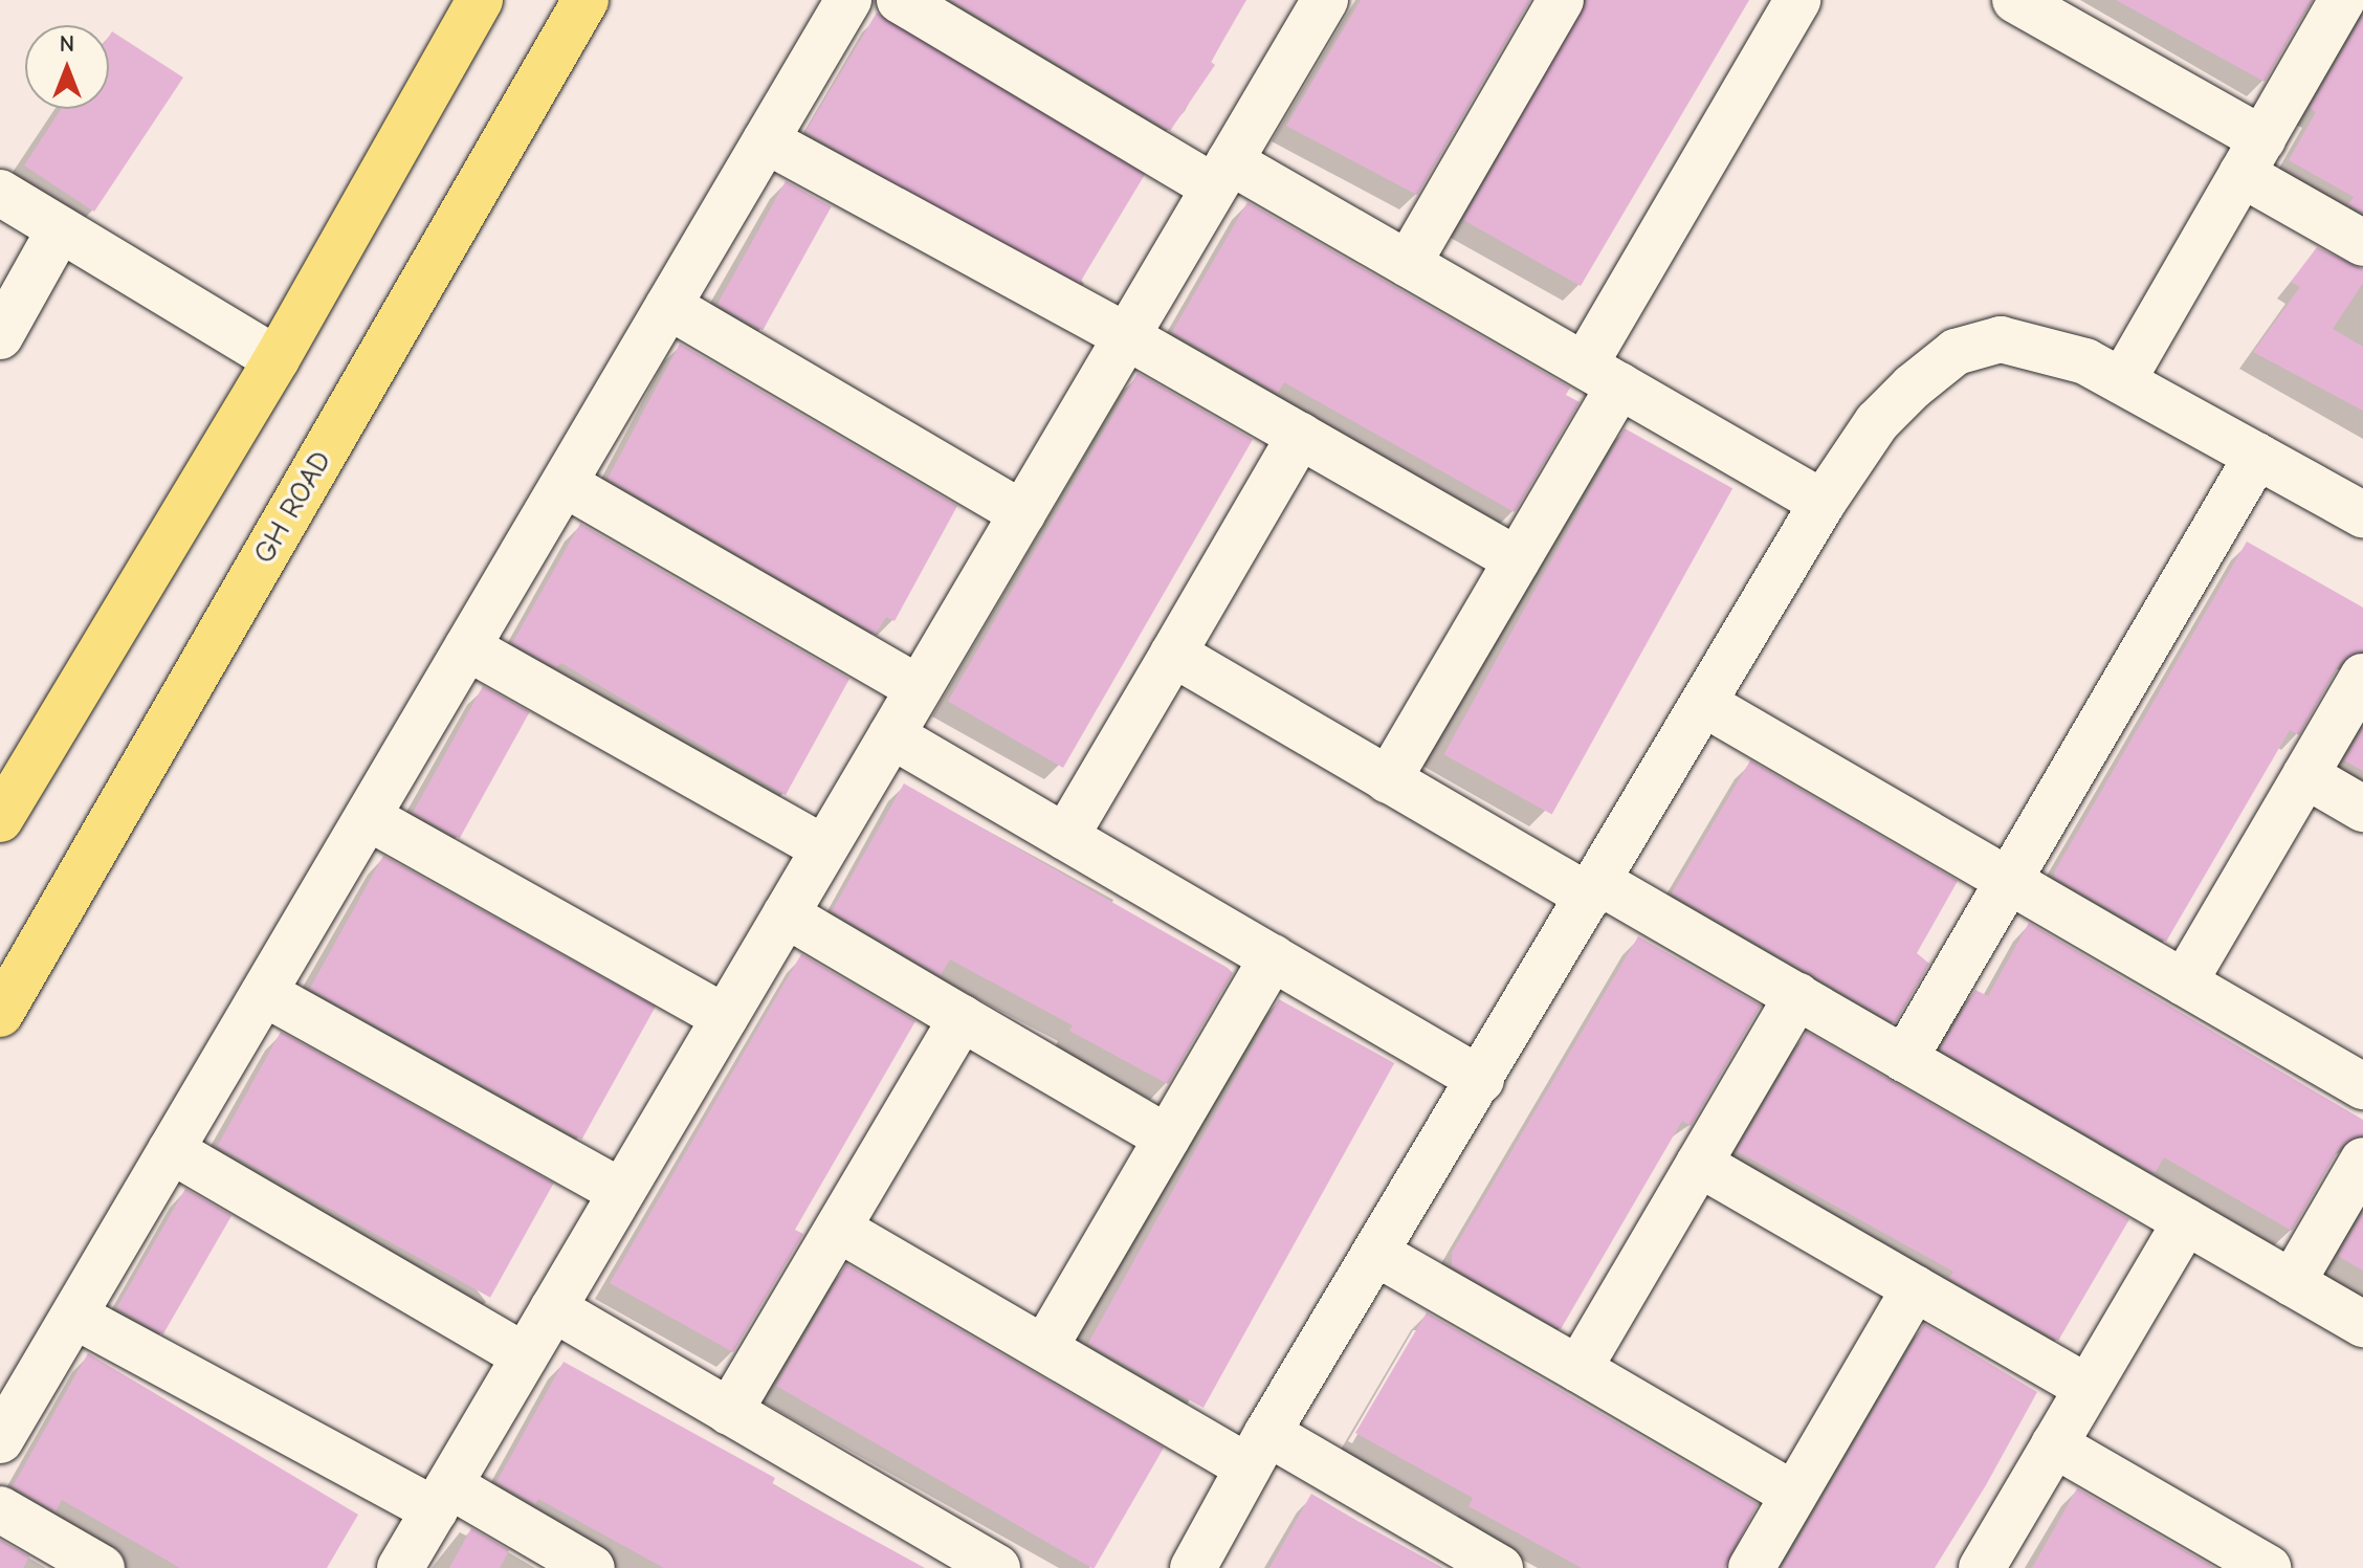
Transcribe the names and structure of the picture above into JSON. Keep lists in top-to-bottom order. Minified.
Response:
{"streets":{"main road":["GH ROAD"]},"north":"top"}
